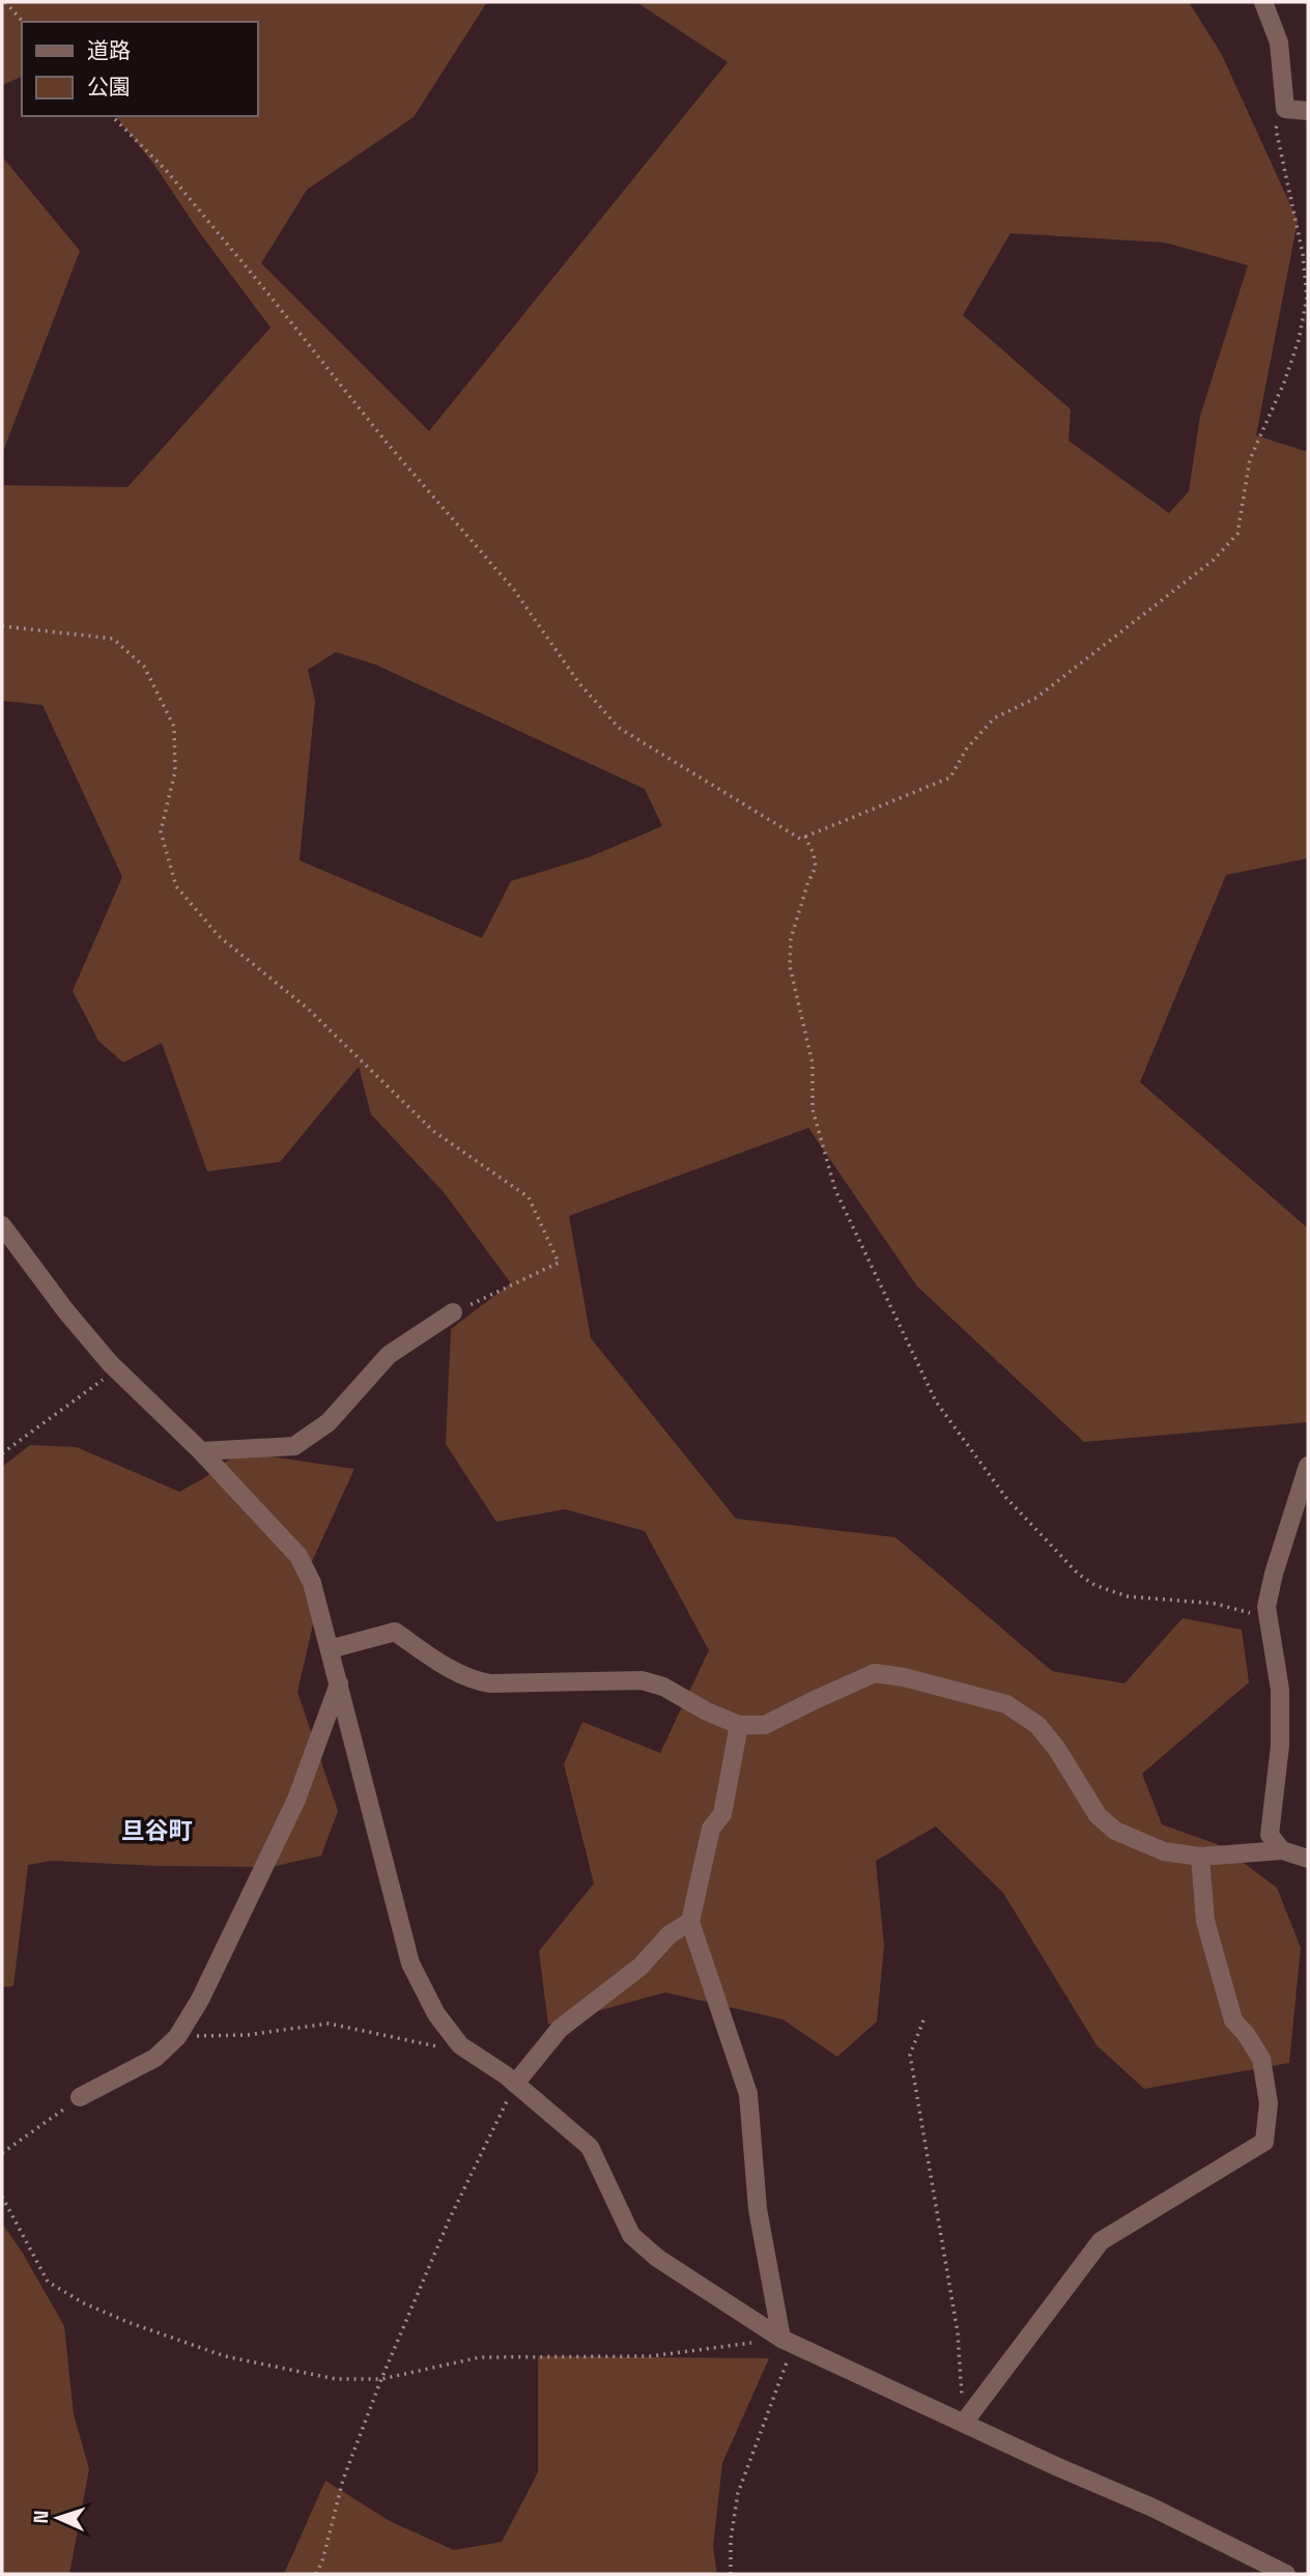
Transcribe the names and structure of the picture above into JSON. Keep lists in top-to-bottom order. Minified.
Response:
{"districts":["旦谷町"],"legend":["道路","公園"],"north":"left"}
